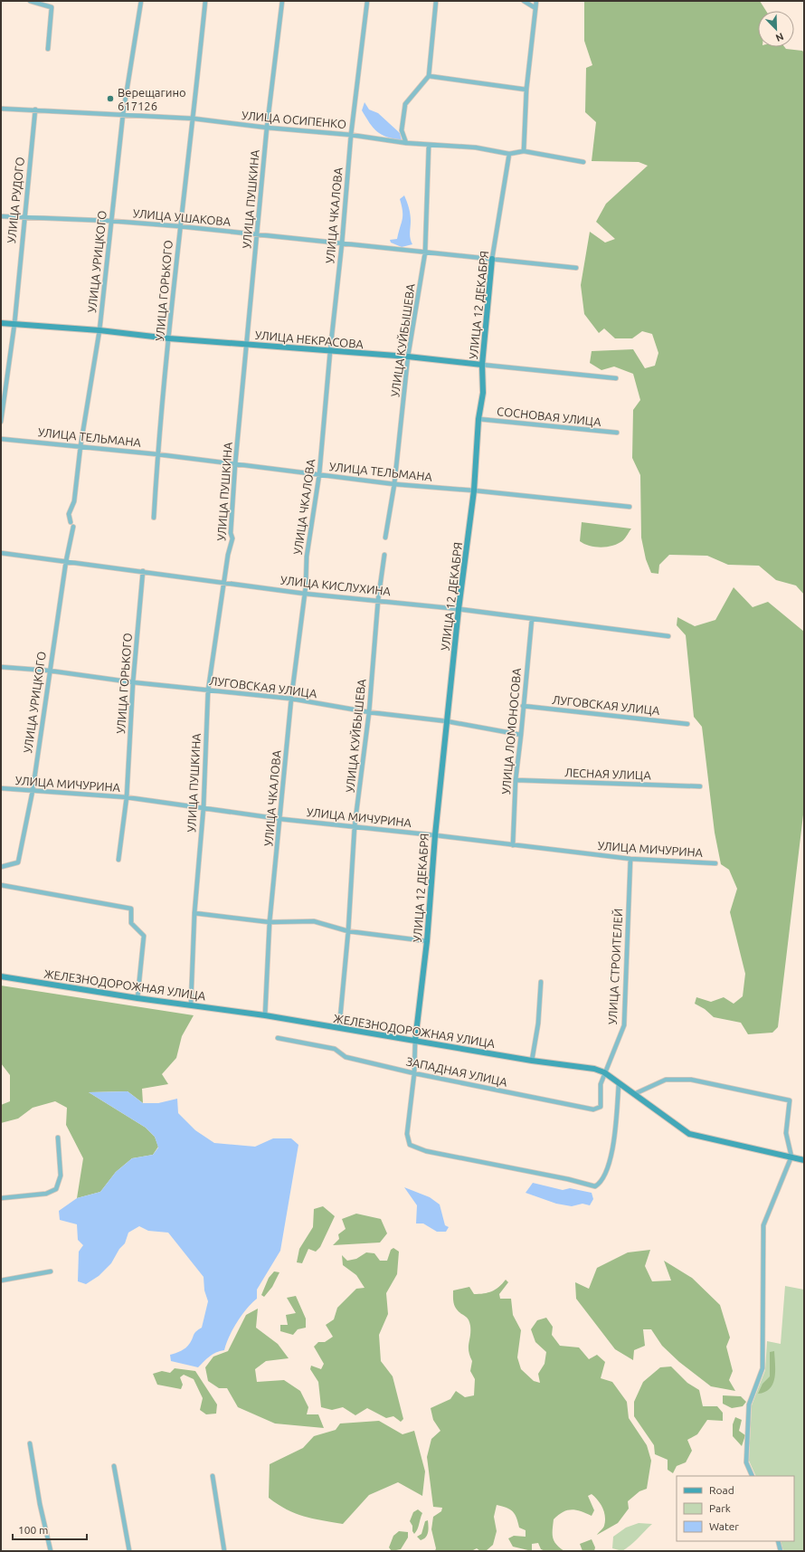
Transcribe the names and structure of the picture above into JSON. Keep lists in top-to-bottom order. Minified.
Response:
{"streets":{"street":["УЛИЦА ОСИПЕНКО","УЛИЦА ПУШКИНА","УЛИЦА РУДОГО","УЛИЦА ЧКАЛОВА","УЛИЦА УШАКОВА","УЛИЦА УРИЦКОГО","УЛИЦА ГОРЬКОГО","УЛИЦА 12 ДЕКАБРЯ","УЛИЦА НЕКРАСОВА","УЛИЦА КУЙБЫШЕВА","СОСНОВАЯ УЛИЦА","УЛИЦА ТЕЛЬМАНА","УЛИЦА КИСЛУХИНА","ЛУГОВСКАЯ УЛИЦА","УЛИЦА ЛОМОНОСОВА","ЛЕСНАЯ УЛИЦА","УЛИЦА МИЧУРИНА","УЛИЦА СТРОИТЕЛЕЙ","ЖЕЛЕЗНОДОРОЖНАЯ УЛИЦА","ЗАПАДНАЯ УЛИЦА"]},"crossings":[["УЛИЦА ОСИПЕНКО","УЛИЦА ПУШКИНА"],["УЛИЦА ОСИПЕНКО","УЛИЦА РУДОГО"],["УЛИЦА ОСИПЕНКО","УЛИЦА ЧКАЛОВА"],["УЛИЦА ОСИПЕНКО","УЛИЦА УРИЦКОГО"],["УЛИЦА ОСИПЕНКО","УЛИЦА ГОРЬКОГО"],["УЛИЦА ОСИПЕНКО","УЛИЦА 12 ДЕКАБРЯ"],["УЛИЦА ОСИПЕНКО","УЛИЦА КУЙБЫШЕВА"],["УЛИЦА ПУШКИНА","УЛИЦА УШАКОВА"],["УЛИЦА ПУШКИНА","УЛИЦА НЕКРАСОВА"],["УЛИЦА ПУШКИНА","УЛИЦА ТЕЛЬМАНА"],["УЛИЦА ПУШКИНА","УЛИЦА КИСЛУХИНА"],["УЛИЦА ПУШКИНА","ЛУГОВСКАЯ УЛИЦА"],["УЛИЦА ПУШКИНА","УЛИЦА МИЧУРИНА"],["УЛИЦА ПУШКИНА","ЖЕЛЕЗНОДОРОЖНАЯ УЛИЦА"],["УЛИЦА РУДОГО","УЛИЦА УШАКОВА"],["УЛИЦА РУДОГО","УЛИЦА НЕКРАСОВА"],["УЛИЦА ЧКАЛОВА","УЛИЦА УШАКОВА"],["УЛИЦА ЧКАЛОВА","УЛИЦА НЕКРАСОВА"],["УЛИЦА ЧКАЛОВА","УЛИЦА ТЕЛЬМАНА"],["УЛИЦА ЧКАЛОВА","УЛИЦА КИСЛУХИНА"],["УЛИЦА ЧКАЛОВА","ЛУГОВСКАЯ УЛИЦА"],["УЛИЦА ЧКАЛОВА","УЛИЦА МИЧУРИНА"],["УЛИЦА ЧКАЛОВА","ЖЕЛЕЗНОДОРОЖНАЯ УЛИЦА"],["УЛИЦА УШАКОВА","УЛИЦА УРИЦКОГО"],["УЛИЦА УШАКОВА","УЛИЦА ГОРЬКОГО"],["УЛИЦА УШАКОВА","УЛИЦА 12 ДЕКАБРЯ"],["УЛИЦА УШАКОВА","УЛИЦА КУЙБЫШЕВА"],["УЛИЦА УРИЦКОГО","УЛИЦА НЕКРАСОВА"],["УЛИЦА УРИЦКОГО","УЛИЦА ТЕЛЬМАНА"],["УЛИЦА УРИЦКОГО","УЛИЦА КИСЛУХИНА"],["УЛИЦА УРИЦКОГО","ЛУГОВСКАЯ УЛИЦА"],["УЛИЦА УРИЦКОГО","УЛИЦА МИЧУРИНА"],["УЛИЦА ГОРЬКОГО","УЛИЦА НЕКРАСОВА"],["УЛИЦА ГОРЬКОГО","УЛИЦА ТЕЛЬМАНА"],["УЛИЦА ГОРЬКОГО","УЛИЦА КИСЛУХИНА"],["УЛИЦА ГОРЬКОГО","ЛУГОВСКАЯ УЛИЦА"],["УЛИЦА ГОРЬКОГО","УЛИЦА МИЧУРИНА"],["УЛИЦА 12 ДЕКАБРЯ","УЛИЦА НЕКРАСОВА"],["УЛИЦА 12 ДЕКАБРЯ","СОСНОВАЯ УЛИЦА"],["УЛИЦА 12 ДЕКАБРЯ","УЛИЦА ТЕЛЬМАНА"],["УЛИЦА 12 ДЕКАБРЯ","УЛИЦА КИСЛУХИНА"],["УЛИЦА 12 ДЕКАБРЯ","ЛУГОВСКАЯ УЛИЦА"],["УЛИЦА 12 ДЕКАБРЯ","УЛИЦА МИЧУРИНА"],["УЛИЦА 12 ДЕКАБРЯ","ЖЕЛЕЗНОДОРОЖНАЯ УЛИЦА"],["УЛИЦА НЕКРАСОВА","УЛИЦА КУЙБЫШЕВА"],["УЛИЦА КУЙБЫШЕВА","УЛИЦА ТЕЛЬМАНА"],["УЛИЦА КУЙБЫШЕВА","УЛИЦА КИСЛУХИНА"],["УЛИЦА КУЙБЫШЕВА","ЛУГОВСКАЯ УЛИЦА"],["УЛИЦА КУЙБЫШЕВА","УЛИЦА МИЧУРИНА"],["УЛИЦА КУЙБЫШЕВА","ЖЕЛЕЗНОДОРОЖНАЯ УЛИЦА"],["УЛИЦА КИСЛУХИНА","УЛИЦА ЛОМОНОСОВА"],["ЛУГОВСКАЯ УЛИЦА","УЛИЦА ЛОМОНОСОВА"],["УЛИЦА ЛОМОНОСОВА","ЛЕСНАЯ УЛИЦА"],["УЛИЦА ЛОМОНОСОВА","УЛИЦА МИЧУРИНА"],["УЛИЦА МИЧУРИНА","УЛИЦА СТРОИТЕЛЕЙ"],["УЛИЦА СТРОИТЕЛЕЙ","ЖЕЛЕЗНОДОРОЖНАЯ УЛИЦА"],["УЛИЦА СТРОИТЕЛЕЙ","ЗАПАДНАЯ УЛИЦА"],["ЖЕЛЕЗНОДОРОЖНАЯ УЛИЦА","ЗАПАДНАЯ УЛИЦА"]],"places":["Верещагино 617126"],"legend":["Road","Park","Water"],"scale_bar":"100 m","north":"bottom right"}
